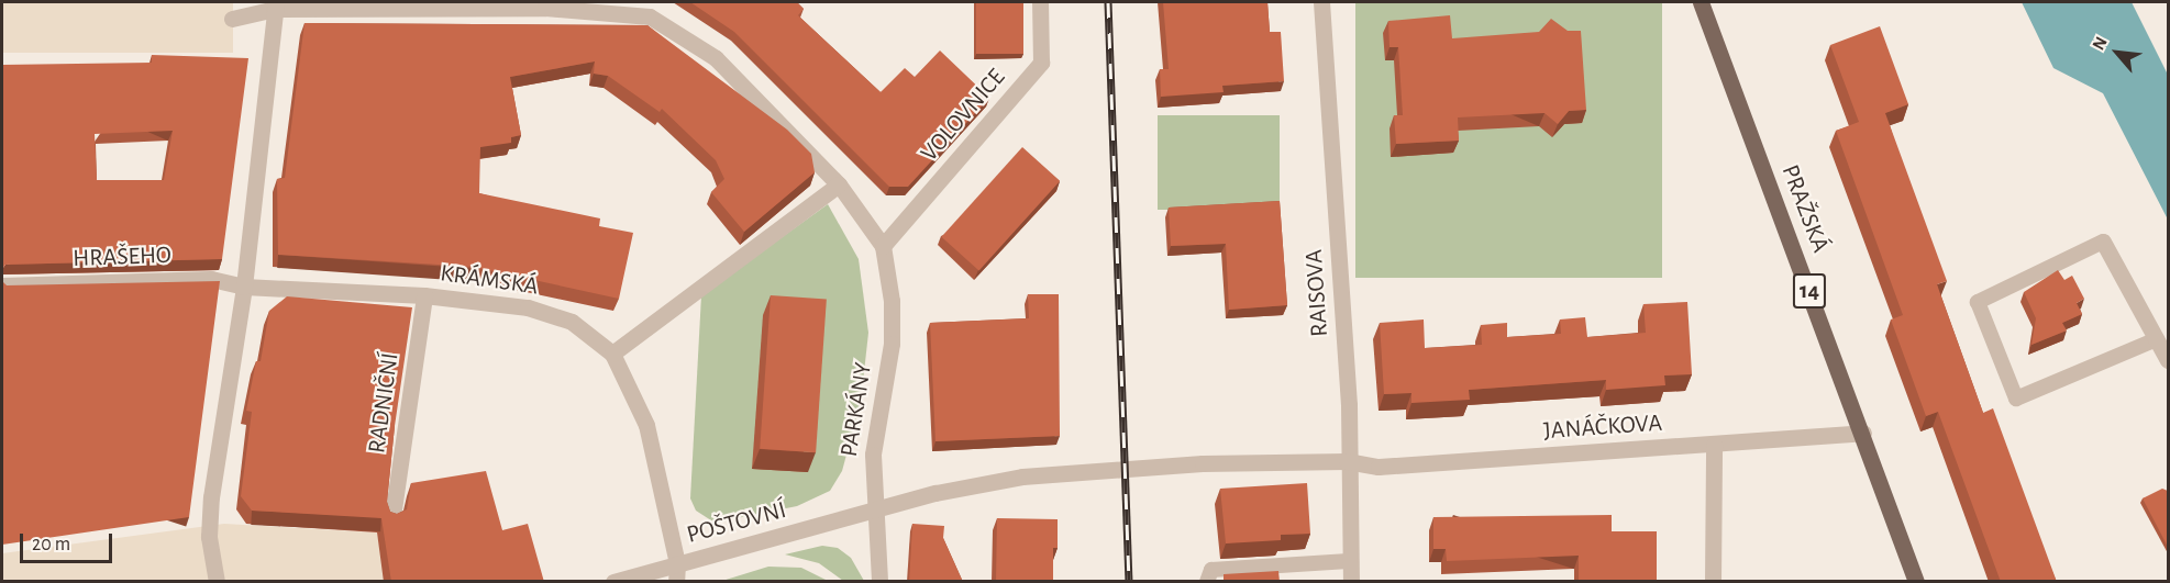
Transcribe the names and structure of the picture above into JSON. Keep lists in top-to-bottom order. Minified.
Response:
{"streets":{"main road":["PRAŽSKÁ","14"],"street":["VOLOVNICE","HRAŠEHO","KRÁMSKÁ","RAISOVA","RADNIČNÍ","PARKÁNY","JANÁČKOVA","POŠTOVNÍ"]},"crossings":[["VOLOVNICE","PARKÁNY"],["PRAŽSKÁ","JANÁČKOVA"],["HRAŠEHO","KRÁMSKÁ"],["KRÁMSKÁ","RADNIČNÍ"],["KRÁMSKÁ","POŠTOVNÍ"],["RAISOVA","JANÁČKOVA"],["PARKÁNY","JANÁČKOVA"],["PARKÁNY","POŠTOVNÍ"],["JANÁČKOVA","POŠTOVNÍ"]],"scale_bar":"20 m","north":"top left"}
